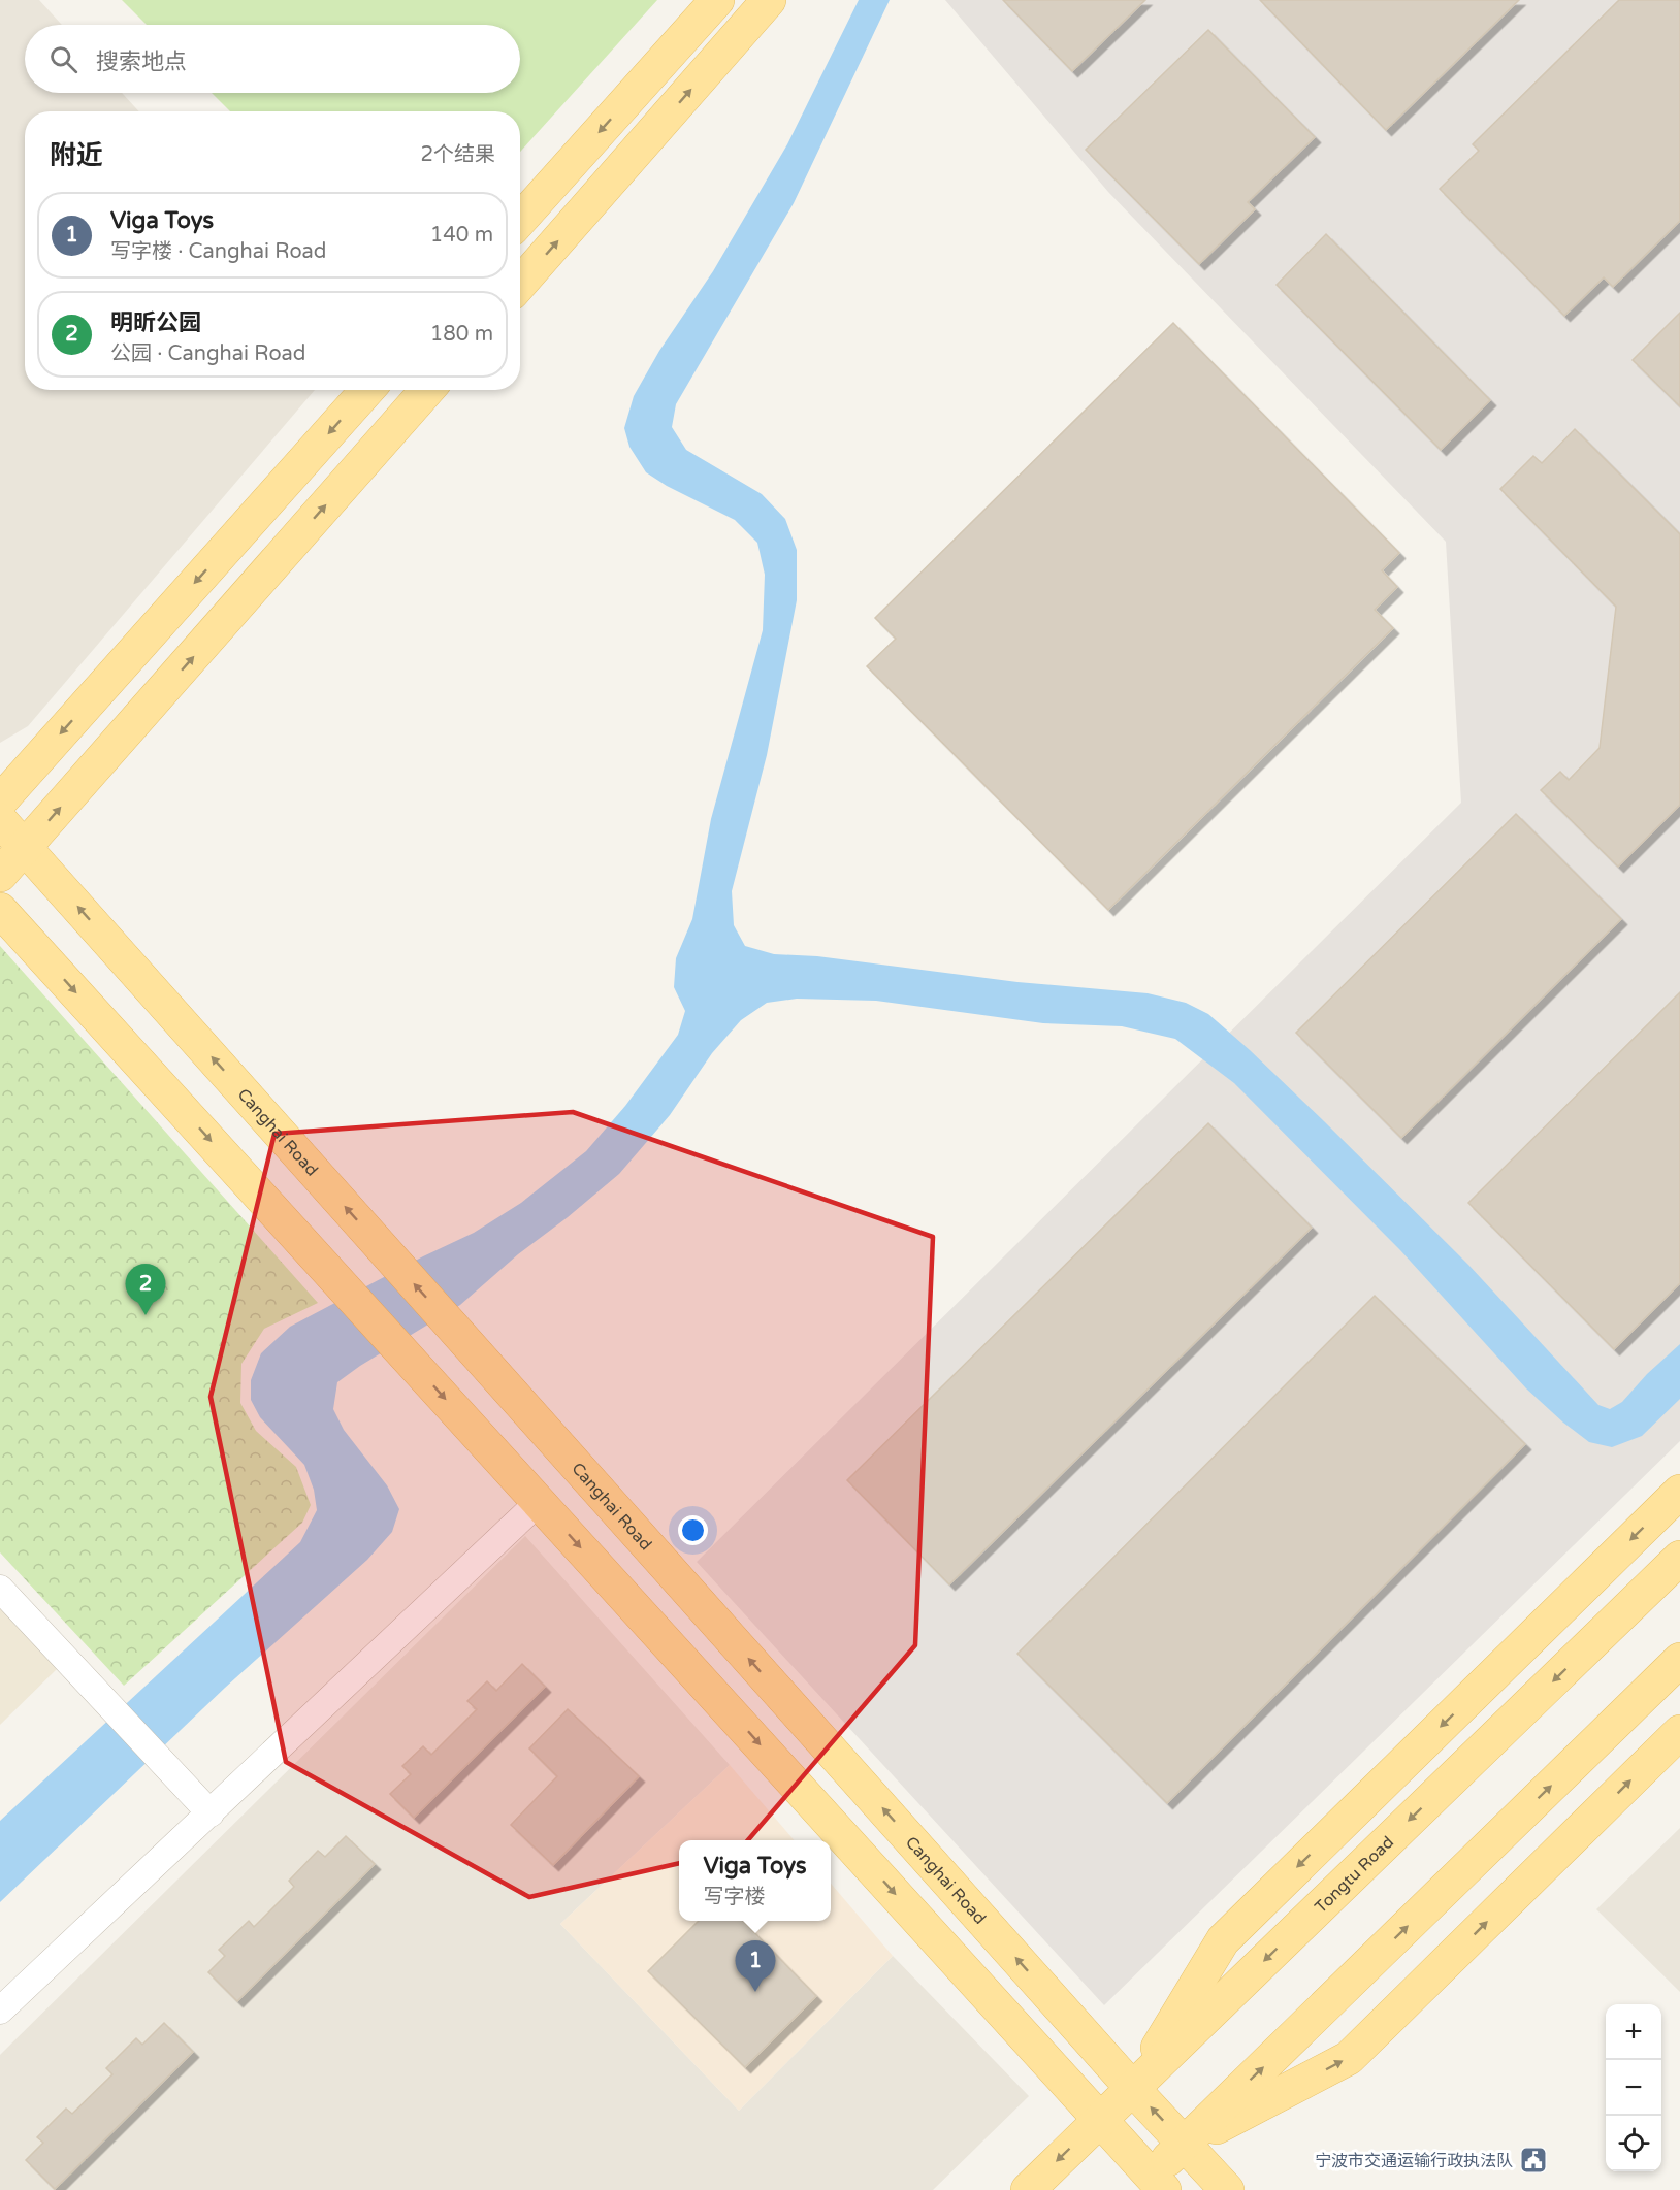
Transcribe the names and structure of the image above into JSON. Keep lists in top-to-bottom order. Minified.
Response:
{"streets":{"main road":["Canghai Road","Tongtu Road"]},"crossings":[["Canghai Road","Tongtu Road"]],"places":{"public building":["宁波市交通运输行政执法队"]},"page":{"search":"搜索地点","heading":["附近","2个结果"],"list":[{"mark":"1","name":"Viga Toys","note":"写字楼 · Canghai Road","value":"140 m"},{"mark":"2","name":"明昕公园","note":"公园 · Canghai Road","value":"180 m"}],"pins":["2","1"],"popup":["Viga Toys","写字楼"],"map_buttons":["+","−"]}}
